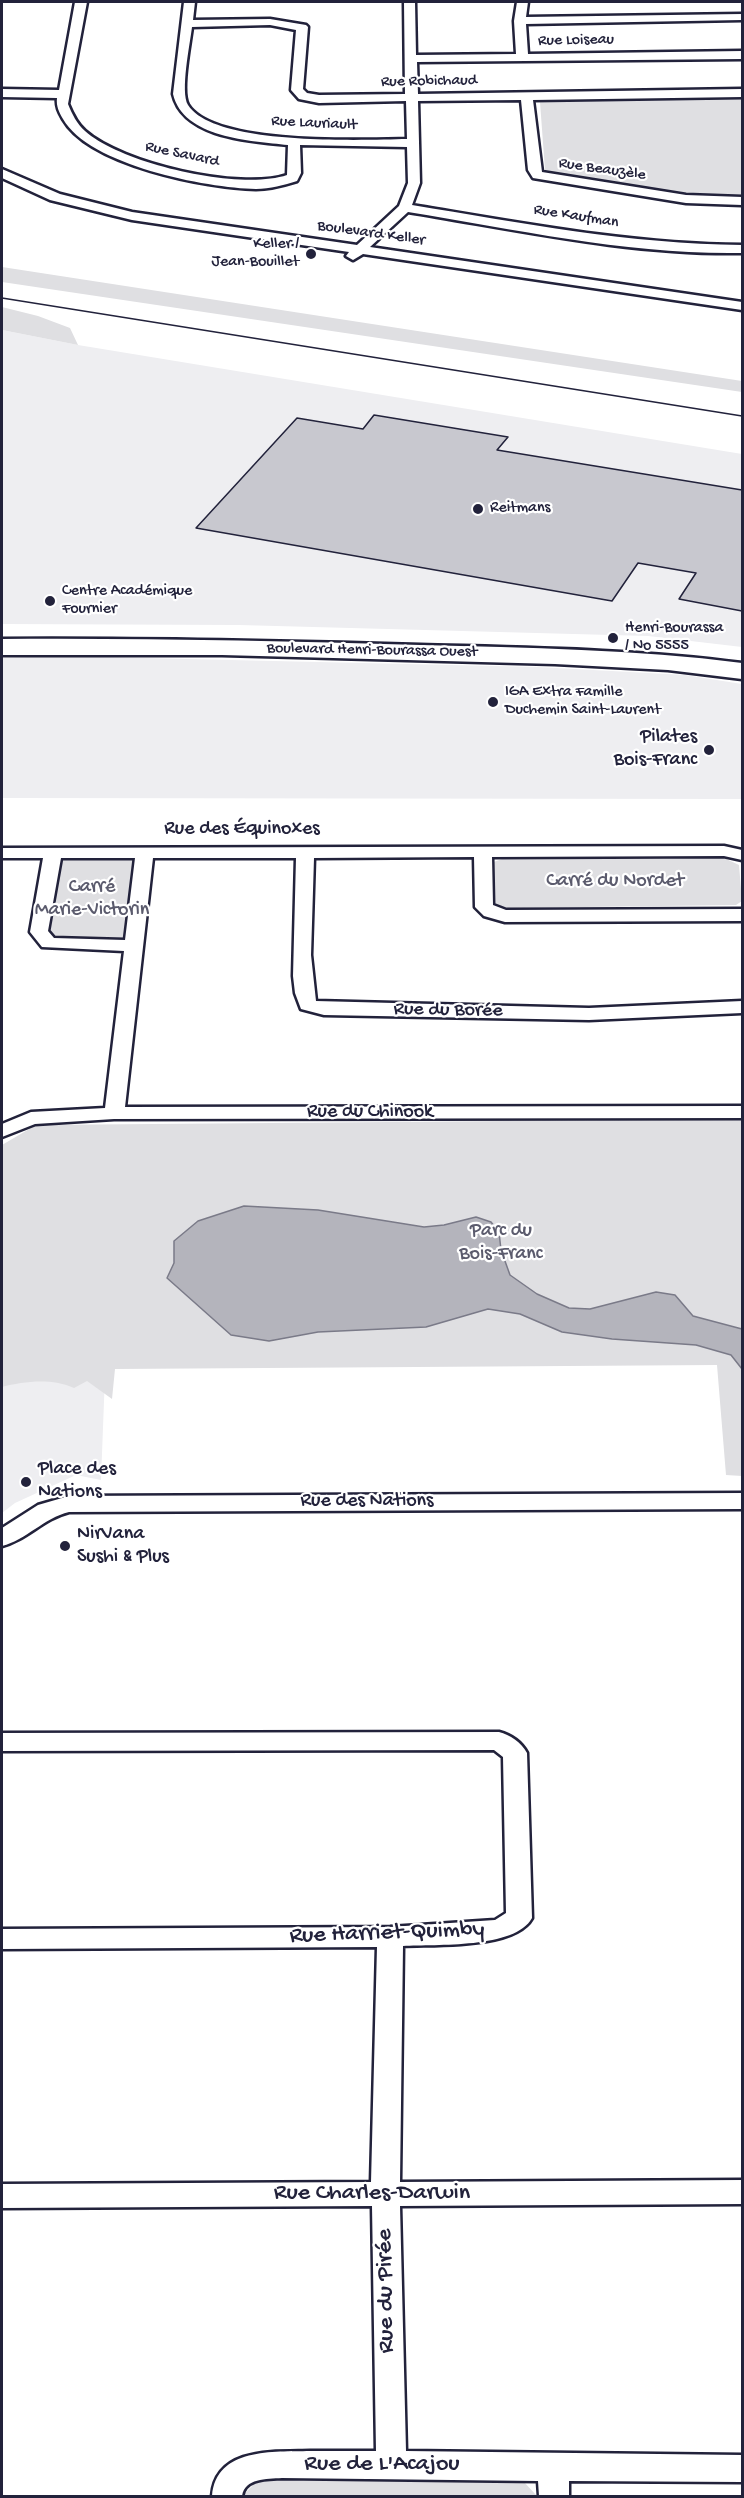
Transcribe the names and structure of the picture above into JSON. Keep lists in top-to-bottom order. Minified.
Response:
{"streets":{"main road":["Boulevard Henri-Bourassa Ouest"],"street":["Rue Loiseau","Rue Robichaud","Rue Lauriault","Rue Savard","Rue Beauzèle","Rue Kaufman","Boulevard Keller","Rue des Équinoxes","Rue du Borée","Rue du Chinook","Rue des Nations","Rue Harriet-Quimby","Rue Charles-Darwin","Rue du Pirée","Rue de L'Acajou"]},"crossings":[["Rue Robichaud","Rue Lauriault"],["Rue Robichaud","Rue Beauzèle"],["Rue Lauriault","Rue Savard"],["Rue des Équinoxes","Rue du Borée"],["Rue Harriet-Quimby","Rue du Pirée"],["Rue Charles-Darwin","Rue du Pirée"],["Rue du Pirée","Rue de L'Acajou"]],"parks":["Carré du Nordet","Carré Marie-Victorin","Parc du Bois-Franc"],"places":["Keller / Jean-Bouillet","Reitmans","Centre Académique Fournier","Henri-Bourassa / No 5555","IGA Extra Famille Duchemin Saint-Laurent","Pilates Bois-Franc","Place des Nations","NirVana Sushi & Plus"]}
